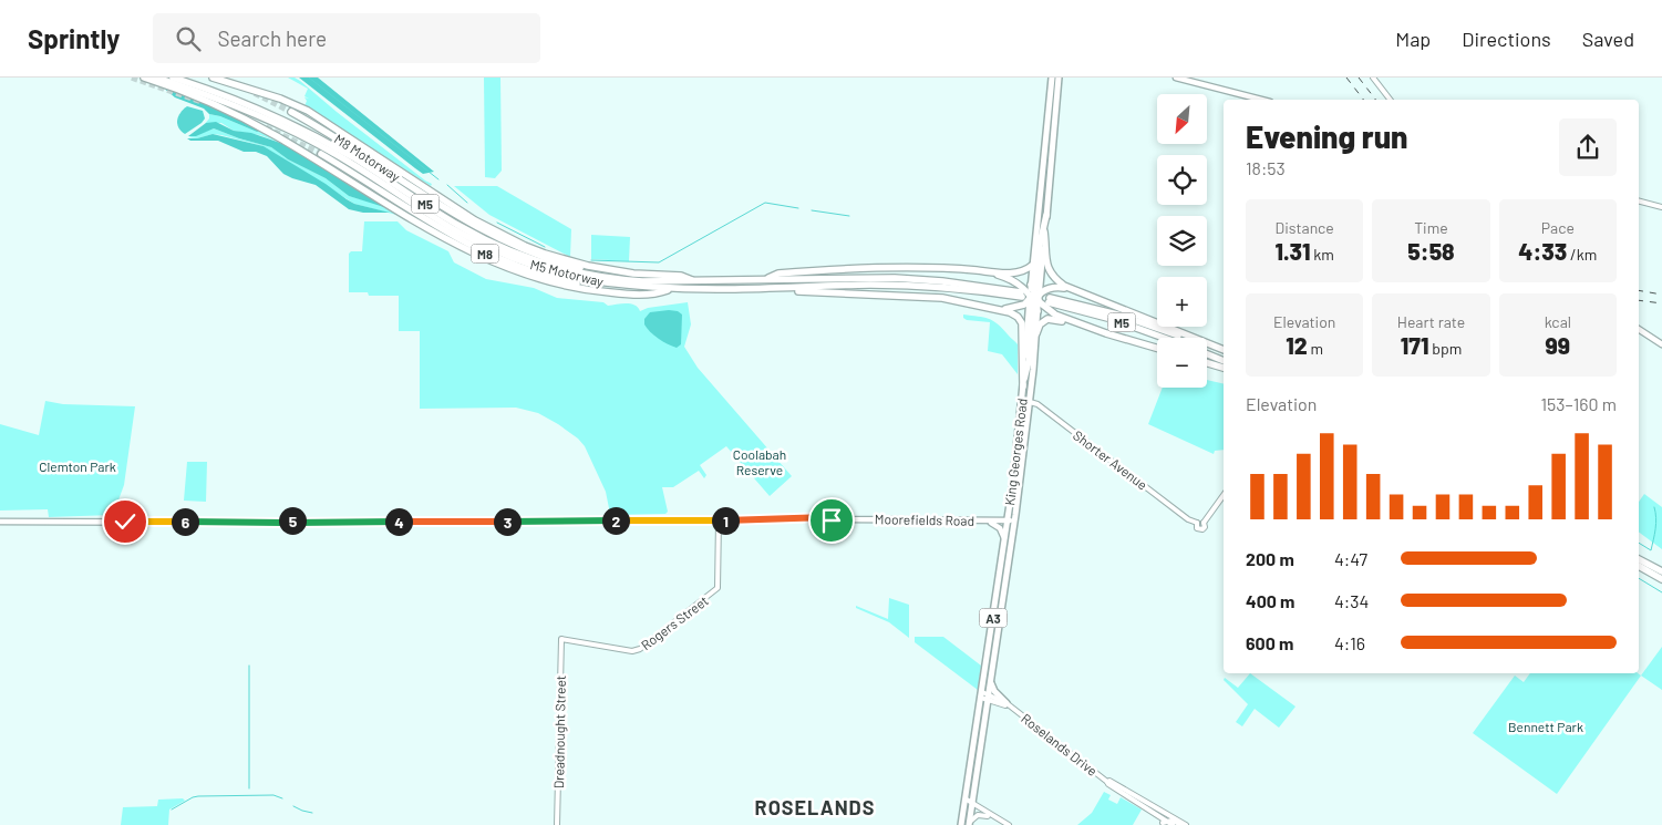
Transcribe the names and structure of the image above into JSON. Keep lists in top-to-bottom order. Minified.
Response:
{"streets":{"highway":["M8 Motorway","M5","M8","M5 Motorway","King Georges Road","A3"],"main road":["Moorefields Road"],"street":["Shorter Avenue","Rogers Street","Dreadnought Street","Roselands Drive"]},"crossings":[["M8 Motorway","M5 Motorway"],["King Georges Road","Shorter Avenue"],["King Georges Road","Moorefields Road"],["King Georges Road","Roselands Drive"],["Moorefields Road","Rogers Street"],["Rogers Street","Dreadnought Street"]],"districts":["ROSELANDS"],"parks":["Coolabah Reserve","Clemton Park","Bennett Park"],"north":"bottom left","page":{"header":"Sprintly","search":"Search here","nav":["Map","Directions","Saved"],"map_buttons":["+","−"],"heading":["Evening run","18:53"],"stats":[["Distance","1.31 km"],["Time","5:58"],["Pace","4:33 /km"],["Elevation","12 m"],["Heart rate","171 bpm"],["kcal","99"]],"chart":["Elevation","153–160 m"],"pins":["1","2","5","3","4","6"],"list":[{"name":"200 m","note":"4:47"},{"name":"400 m","note":"4:34"},{"name":"600 m","note":"4:16"}]}}
